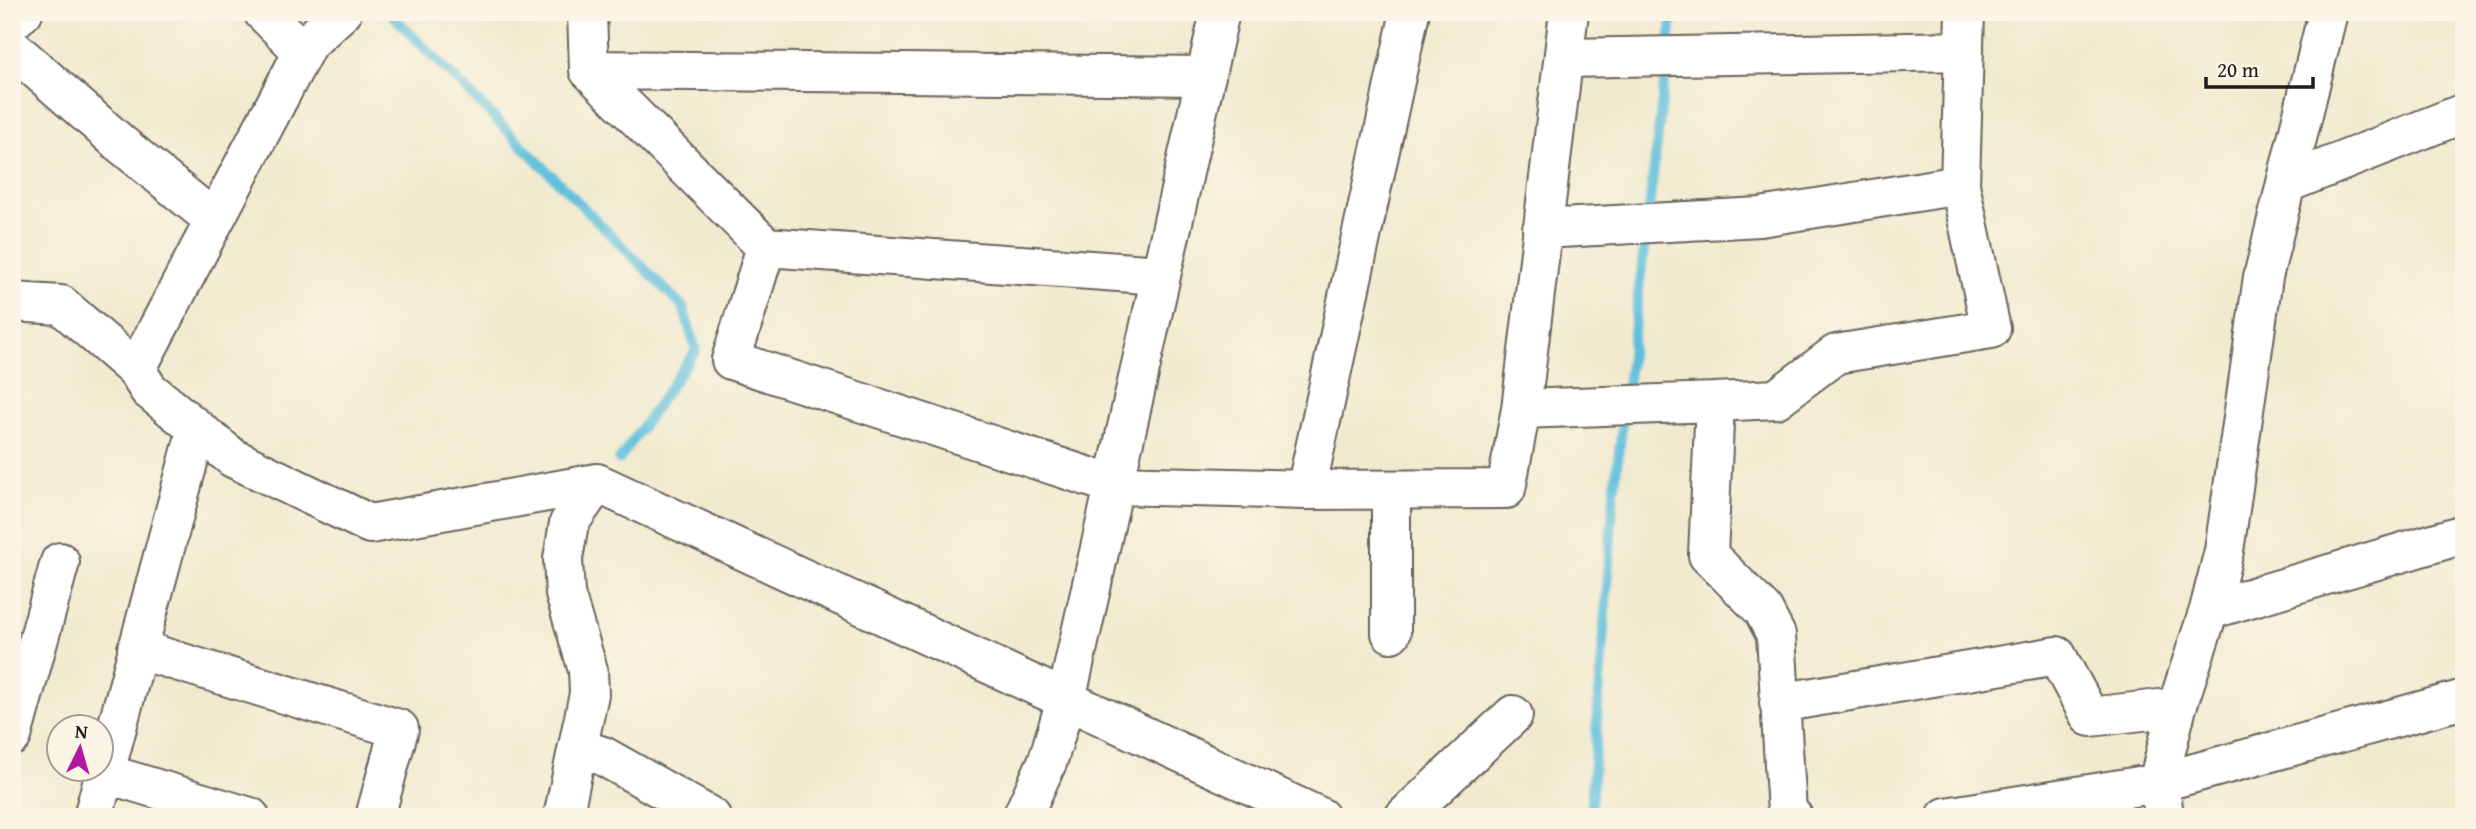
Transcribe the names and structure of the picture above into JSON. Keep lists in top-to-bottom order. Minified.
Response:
{"scale_bar":"20 m","north":"top"}
